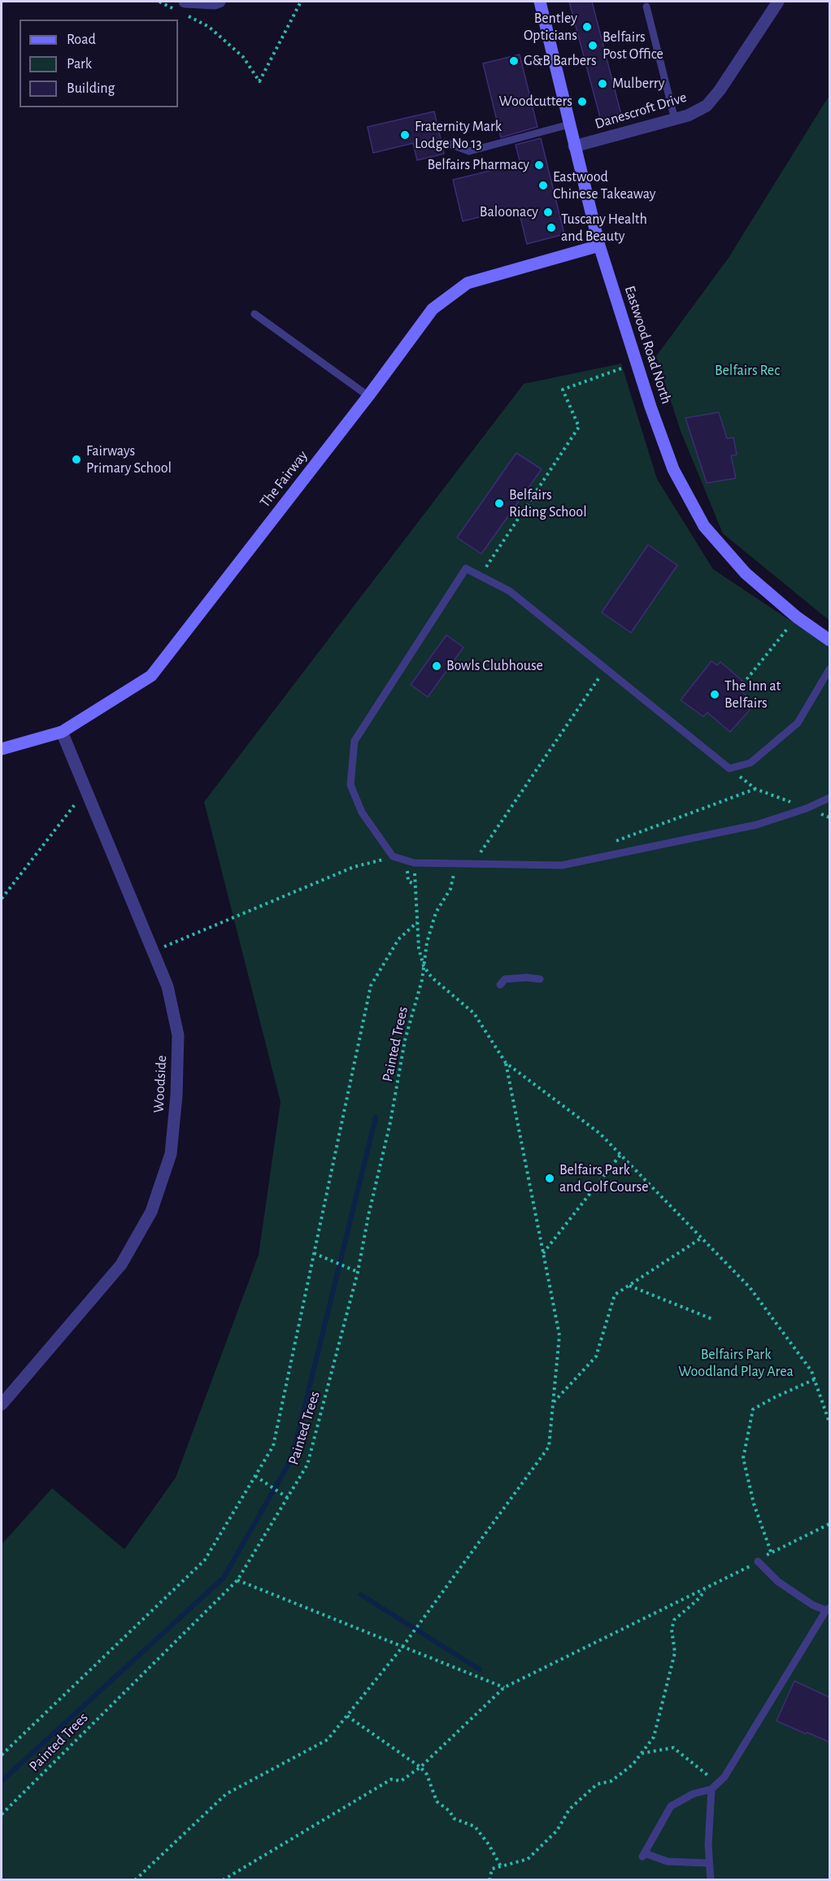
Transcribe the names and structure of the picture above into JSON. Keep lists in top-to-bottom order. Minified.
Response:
{"streets":{"street":["Danescroft Drive","Eastwood Road North","The Fairway","Woodside"],"path":["Painted Trees"]},"crossings":[["Danescroft Drive","Eastwood Road North"],["Eastwood Road North","The Fairway"],["The Fairway","Woodside"]],"parks":["Belfairs Rec","Belfairs Park Woodland Play Area"],"places":["Bentley Opticians","Belfairs Post Office","G&B Barbers","Mulberry","Woodcutters","Fraternity Mark Lodge No 13","Belfairs Pharmacy","Eastwood Chinese Takeaway","Baloonacy","Tuscany Health and Beauty","Fairways Primary School","Belfairs Riding School","Bowls Clubhouse","The Inn at Belfairs","Belfairs Park and Golf Course"],"legend":["Road","Park","Building"]}
